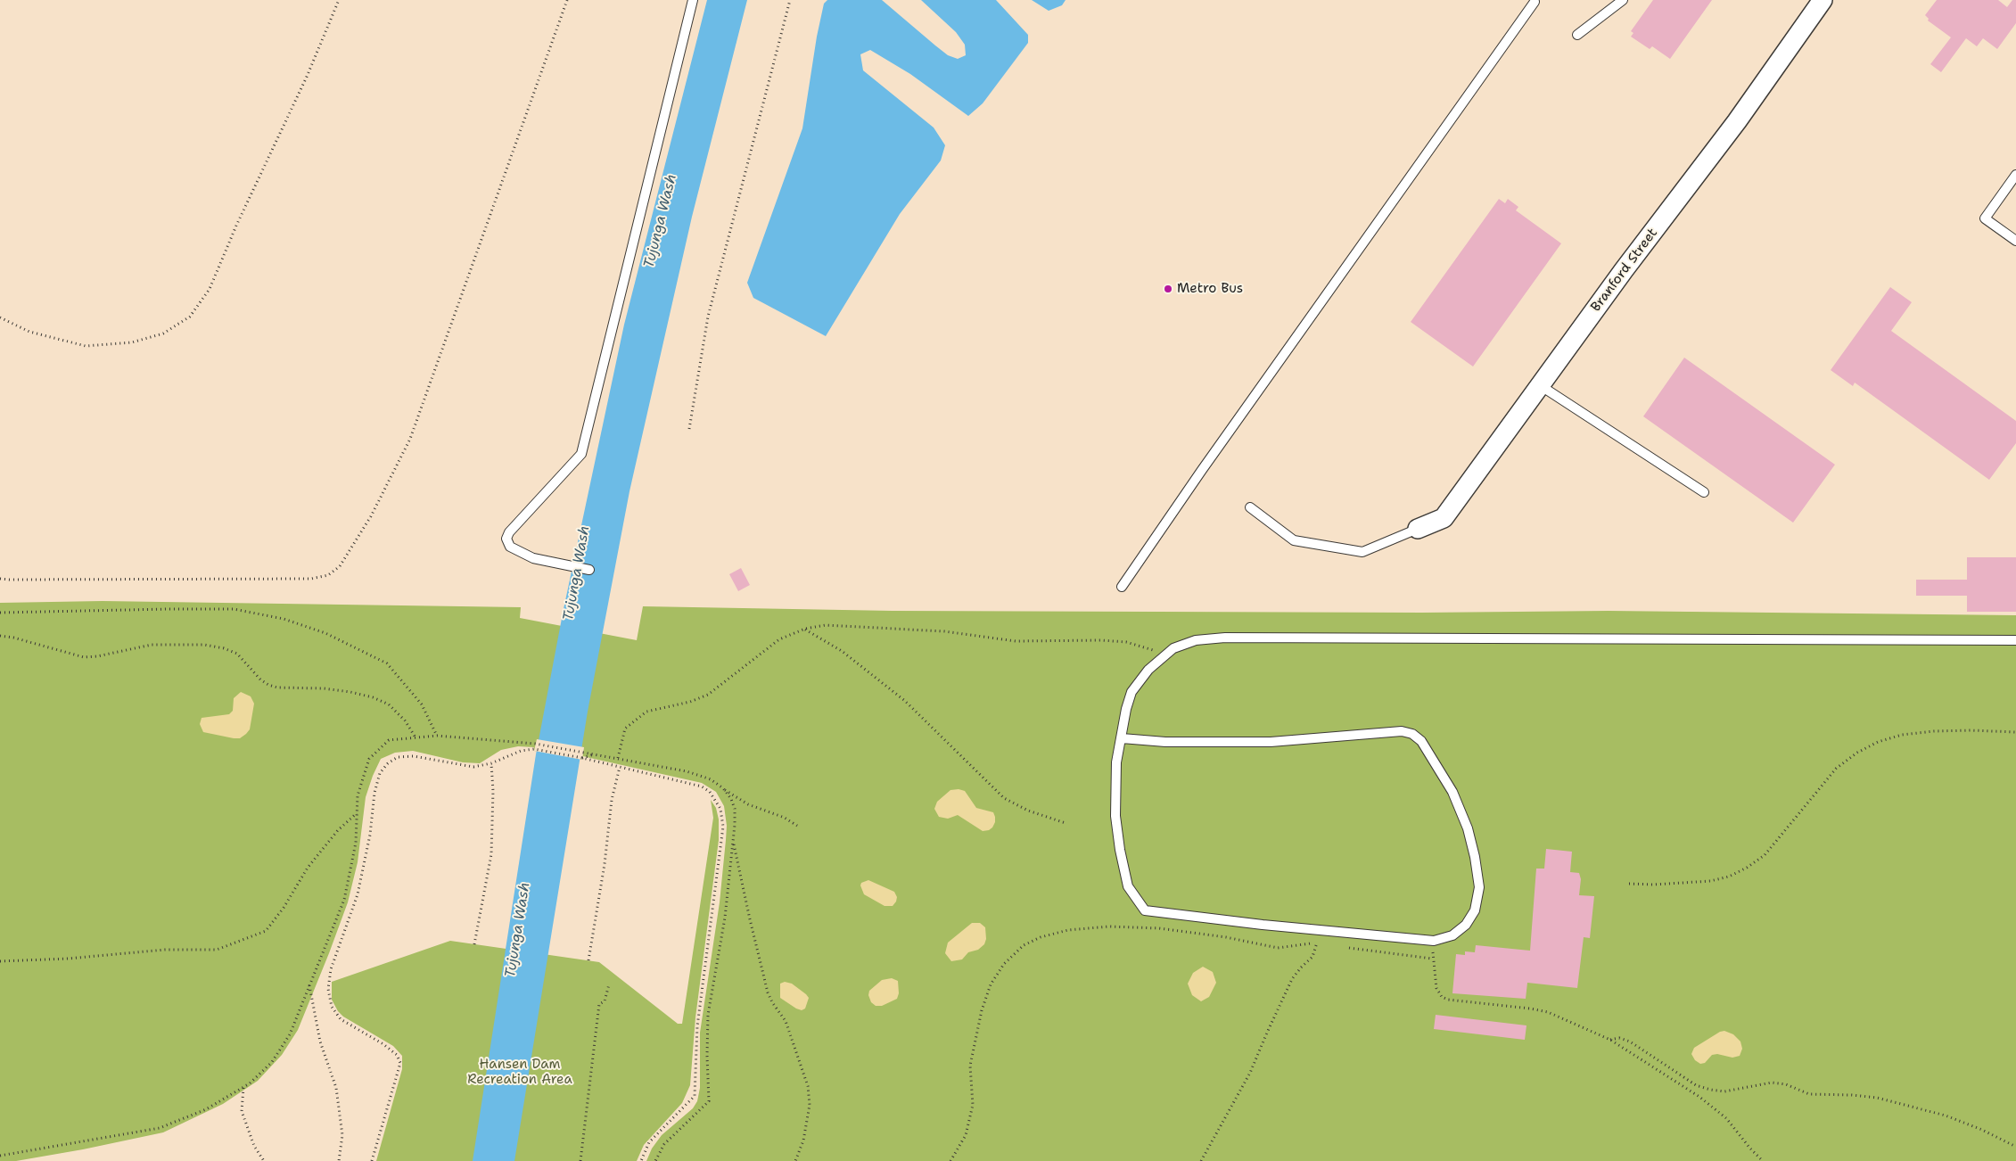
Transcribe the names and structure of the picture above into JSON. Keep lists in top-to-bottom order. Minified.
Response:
{"streets":{"street":["Branford Street"]},"water":["Tujunga Wash"],"parks":["Hansen Dam Recreation Area"],"places":["Metro Bus"]}
